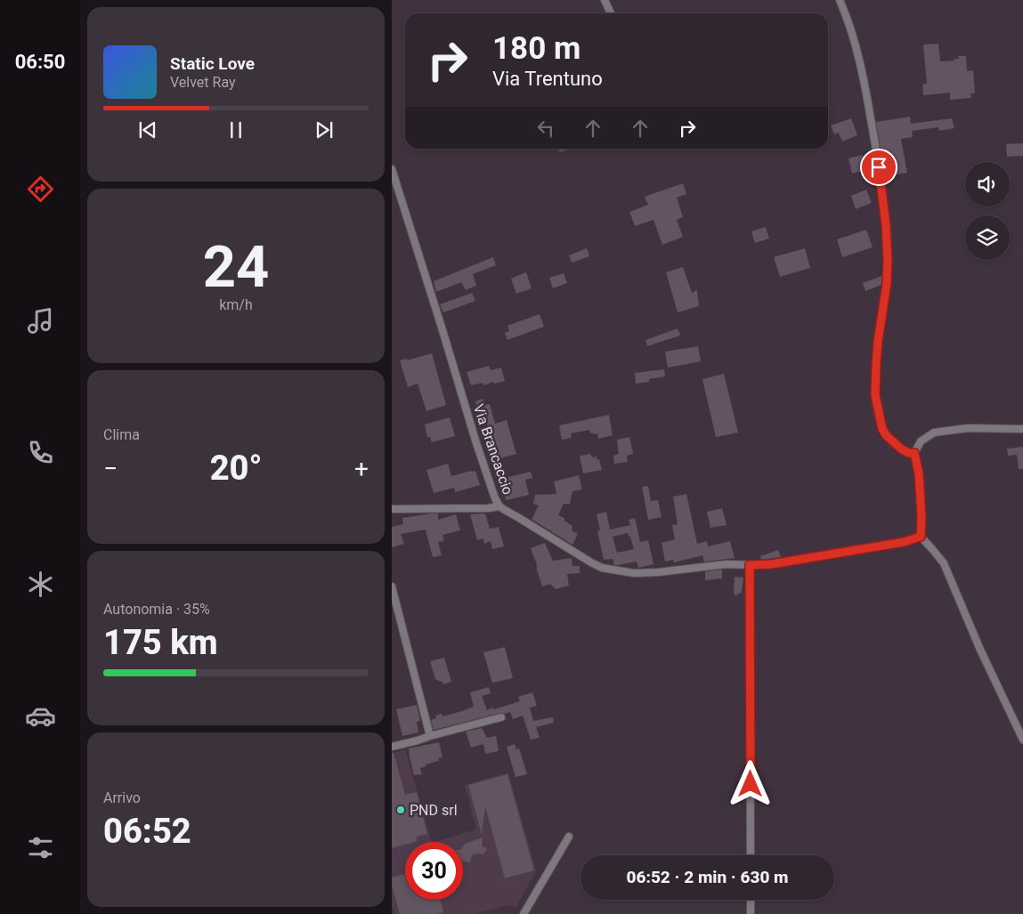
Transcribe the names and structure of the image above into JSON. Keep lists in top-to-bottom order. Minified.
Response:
{"streets":{"street":["Via Brancaccio"]},"places":["PND srl"],"page":{"tabs":"06:50","turn":["180 m","Via Trentuno"],"song":["Static Love","Velvet Ray"],"tile":[["24","km/h"],"Clima",["Autonomia · 35%","175 km"],["Arrivo","06:52"]],"heat":["−","20°","+"],"limit":"30","trip":"06:52 · 2 min · 630 m"}}
